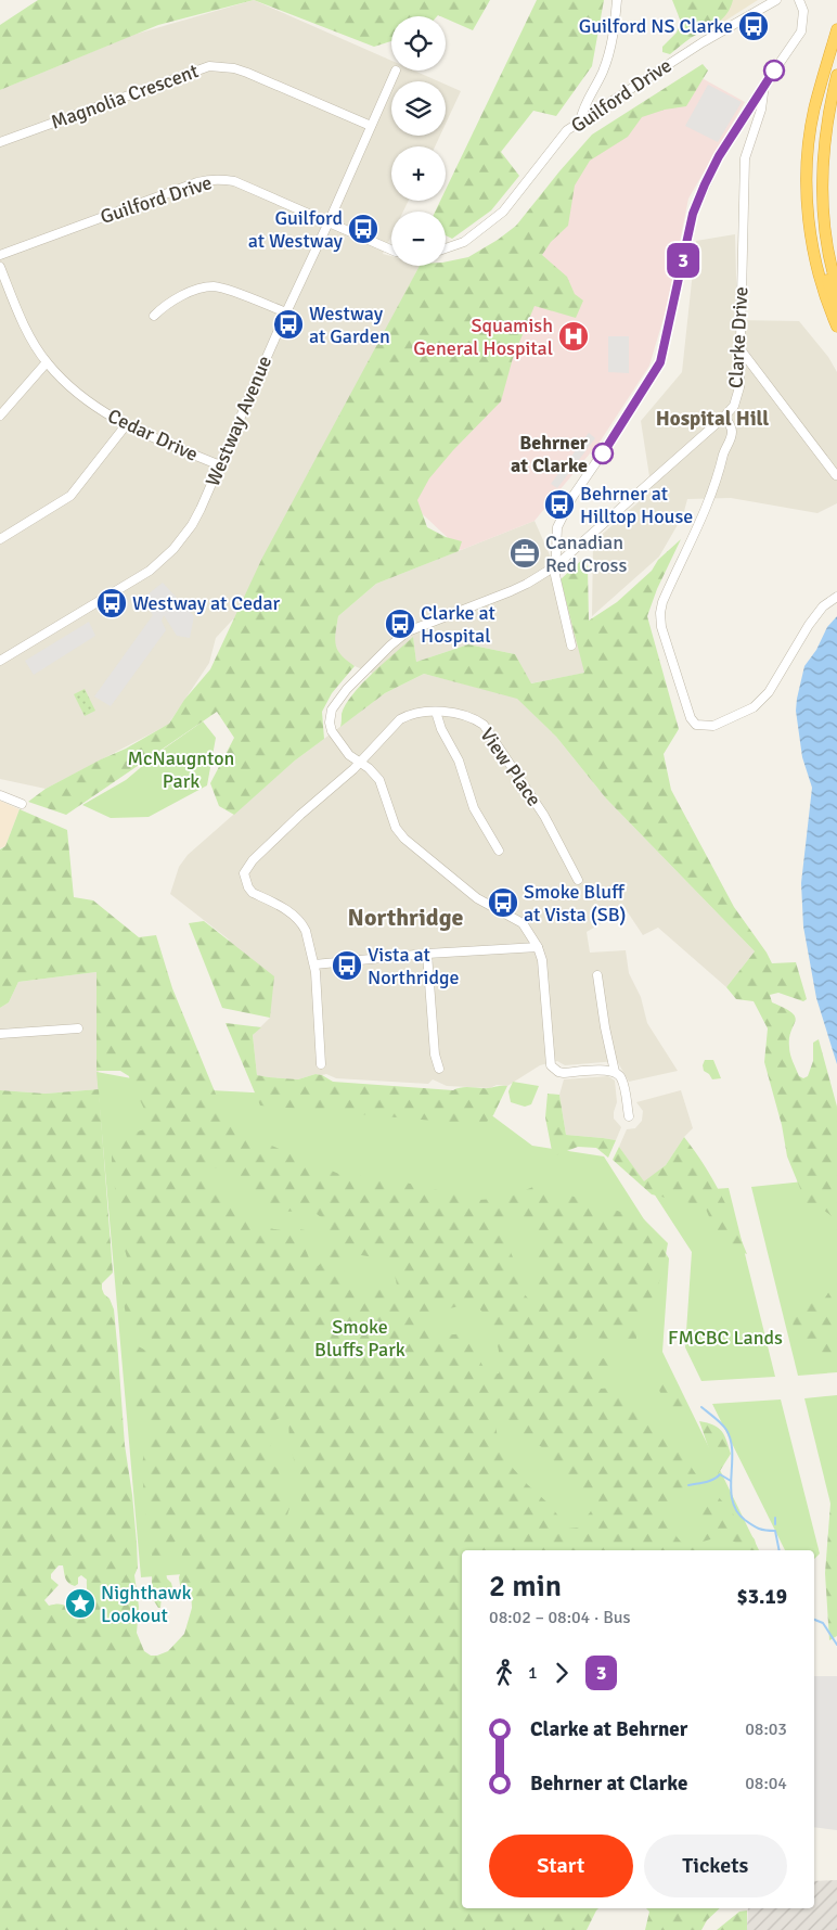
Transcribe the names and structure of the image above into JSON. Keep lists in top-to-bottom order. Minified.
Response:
{"streets":{"street":["Guilford Drive","Magnolia Crescent","Clarke Drive","Westway Avenue","Cedar Drive","View Place"]},"crossings":[["Guilford Drive","Westway Avenue"],["Magnolia Crescent","Westway Avenue"],["Clarke Drive","View Place"],["Westway Avenue","Cedar Drive"]],"districts":["Hospital Hill","Northridge"],"parks":["McNaugnton Park","Smoke Bluffs Park","FMCBC Lands"],"places":{"bus stop":["Guilford NS Clarke","Guilford at Westway","Westway at Garden","Behrner at Hilltop House","Westway at Cedar","Clarke at Hospital","Smoke Bluff at Vista (SB)","Vista at Northridge"],"hospital":["Squamish General Hospital"],"other":["Behrner at Clarke"],"office":["Canadian Red Cross"],"place":["Nighthawk Lookout"]},"lines":["bus line 3"],"page":{"on_map":"3","map_buttons":["+","−"],"heading":["2 min","08:02 – 08:04 · Bus","$3.19"],"legs":["1","3"],"list":[{"name":"Clarke at Behrner","value":"08:03"},{"name":"Behrner at Clarke","value":"08:04"}],"buttons":["Start","Tickets"]}}
